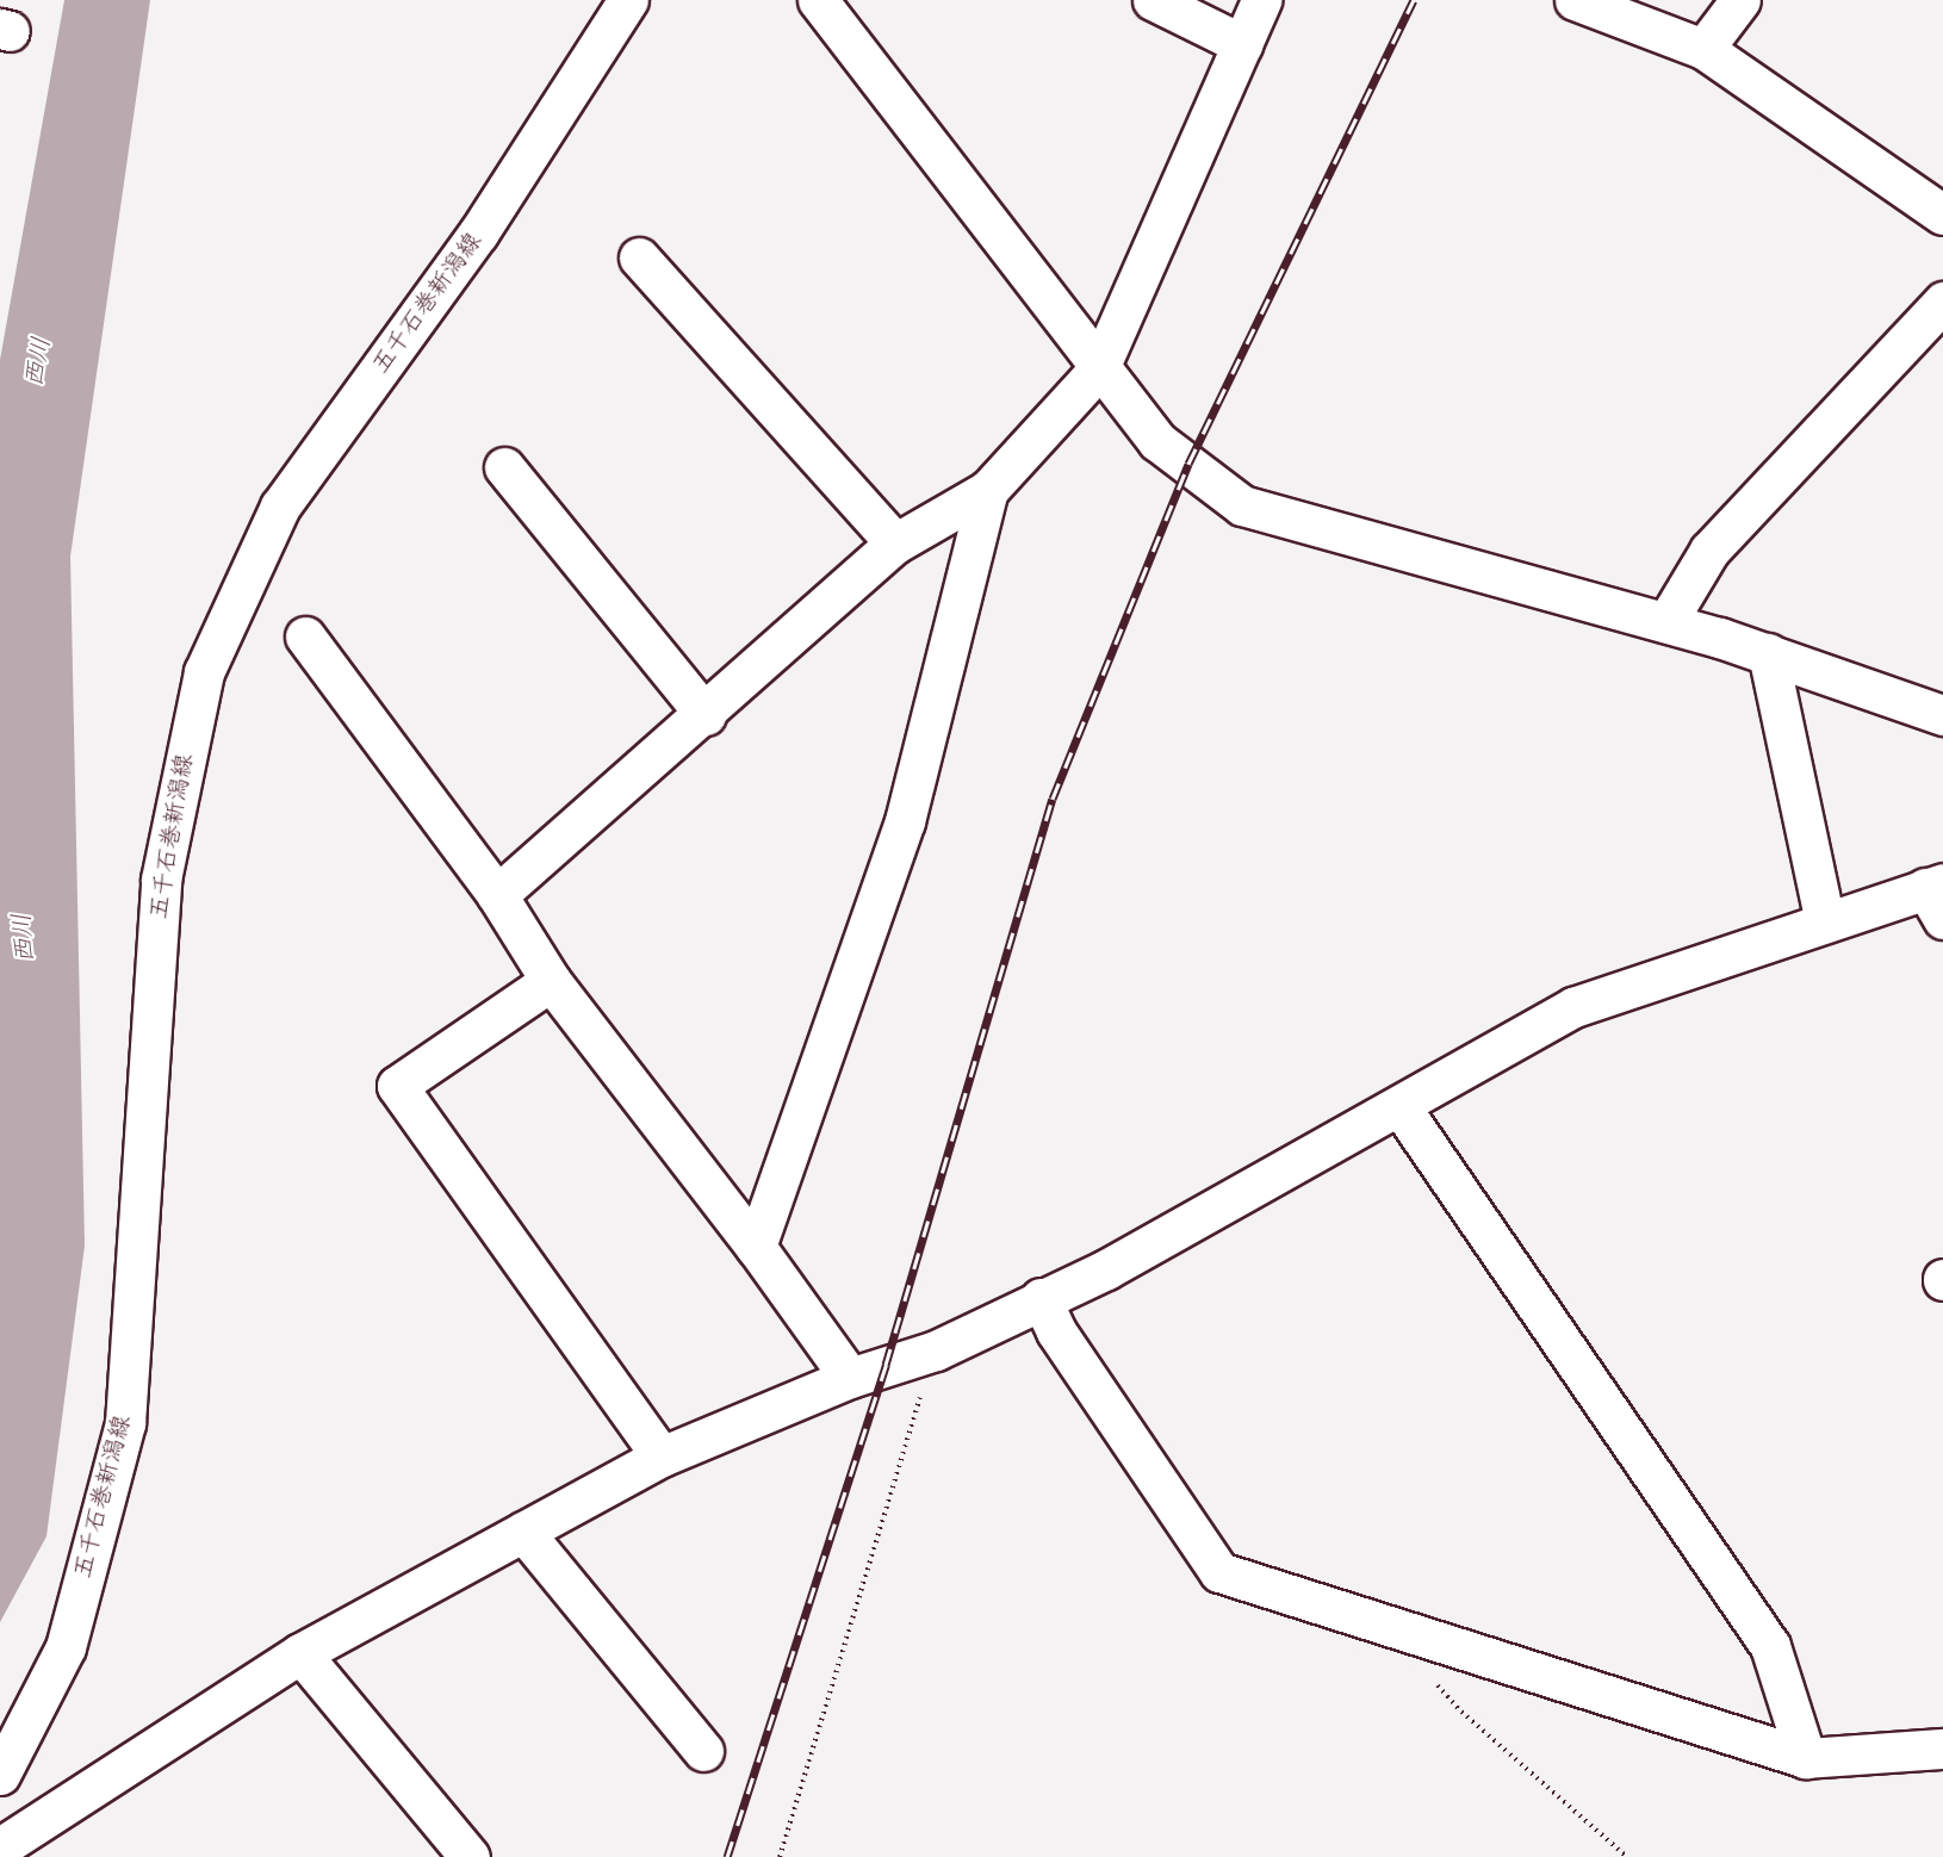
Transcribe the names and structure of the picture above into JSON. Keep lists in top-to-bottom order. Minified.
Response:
{"streets":{"street":["五千石巻新潟線"]},"water":["西川"]}
